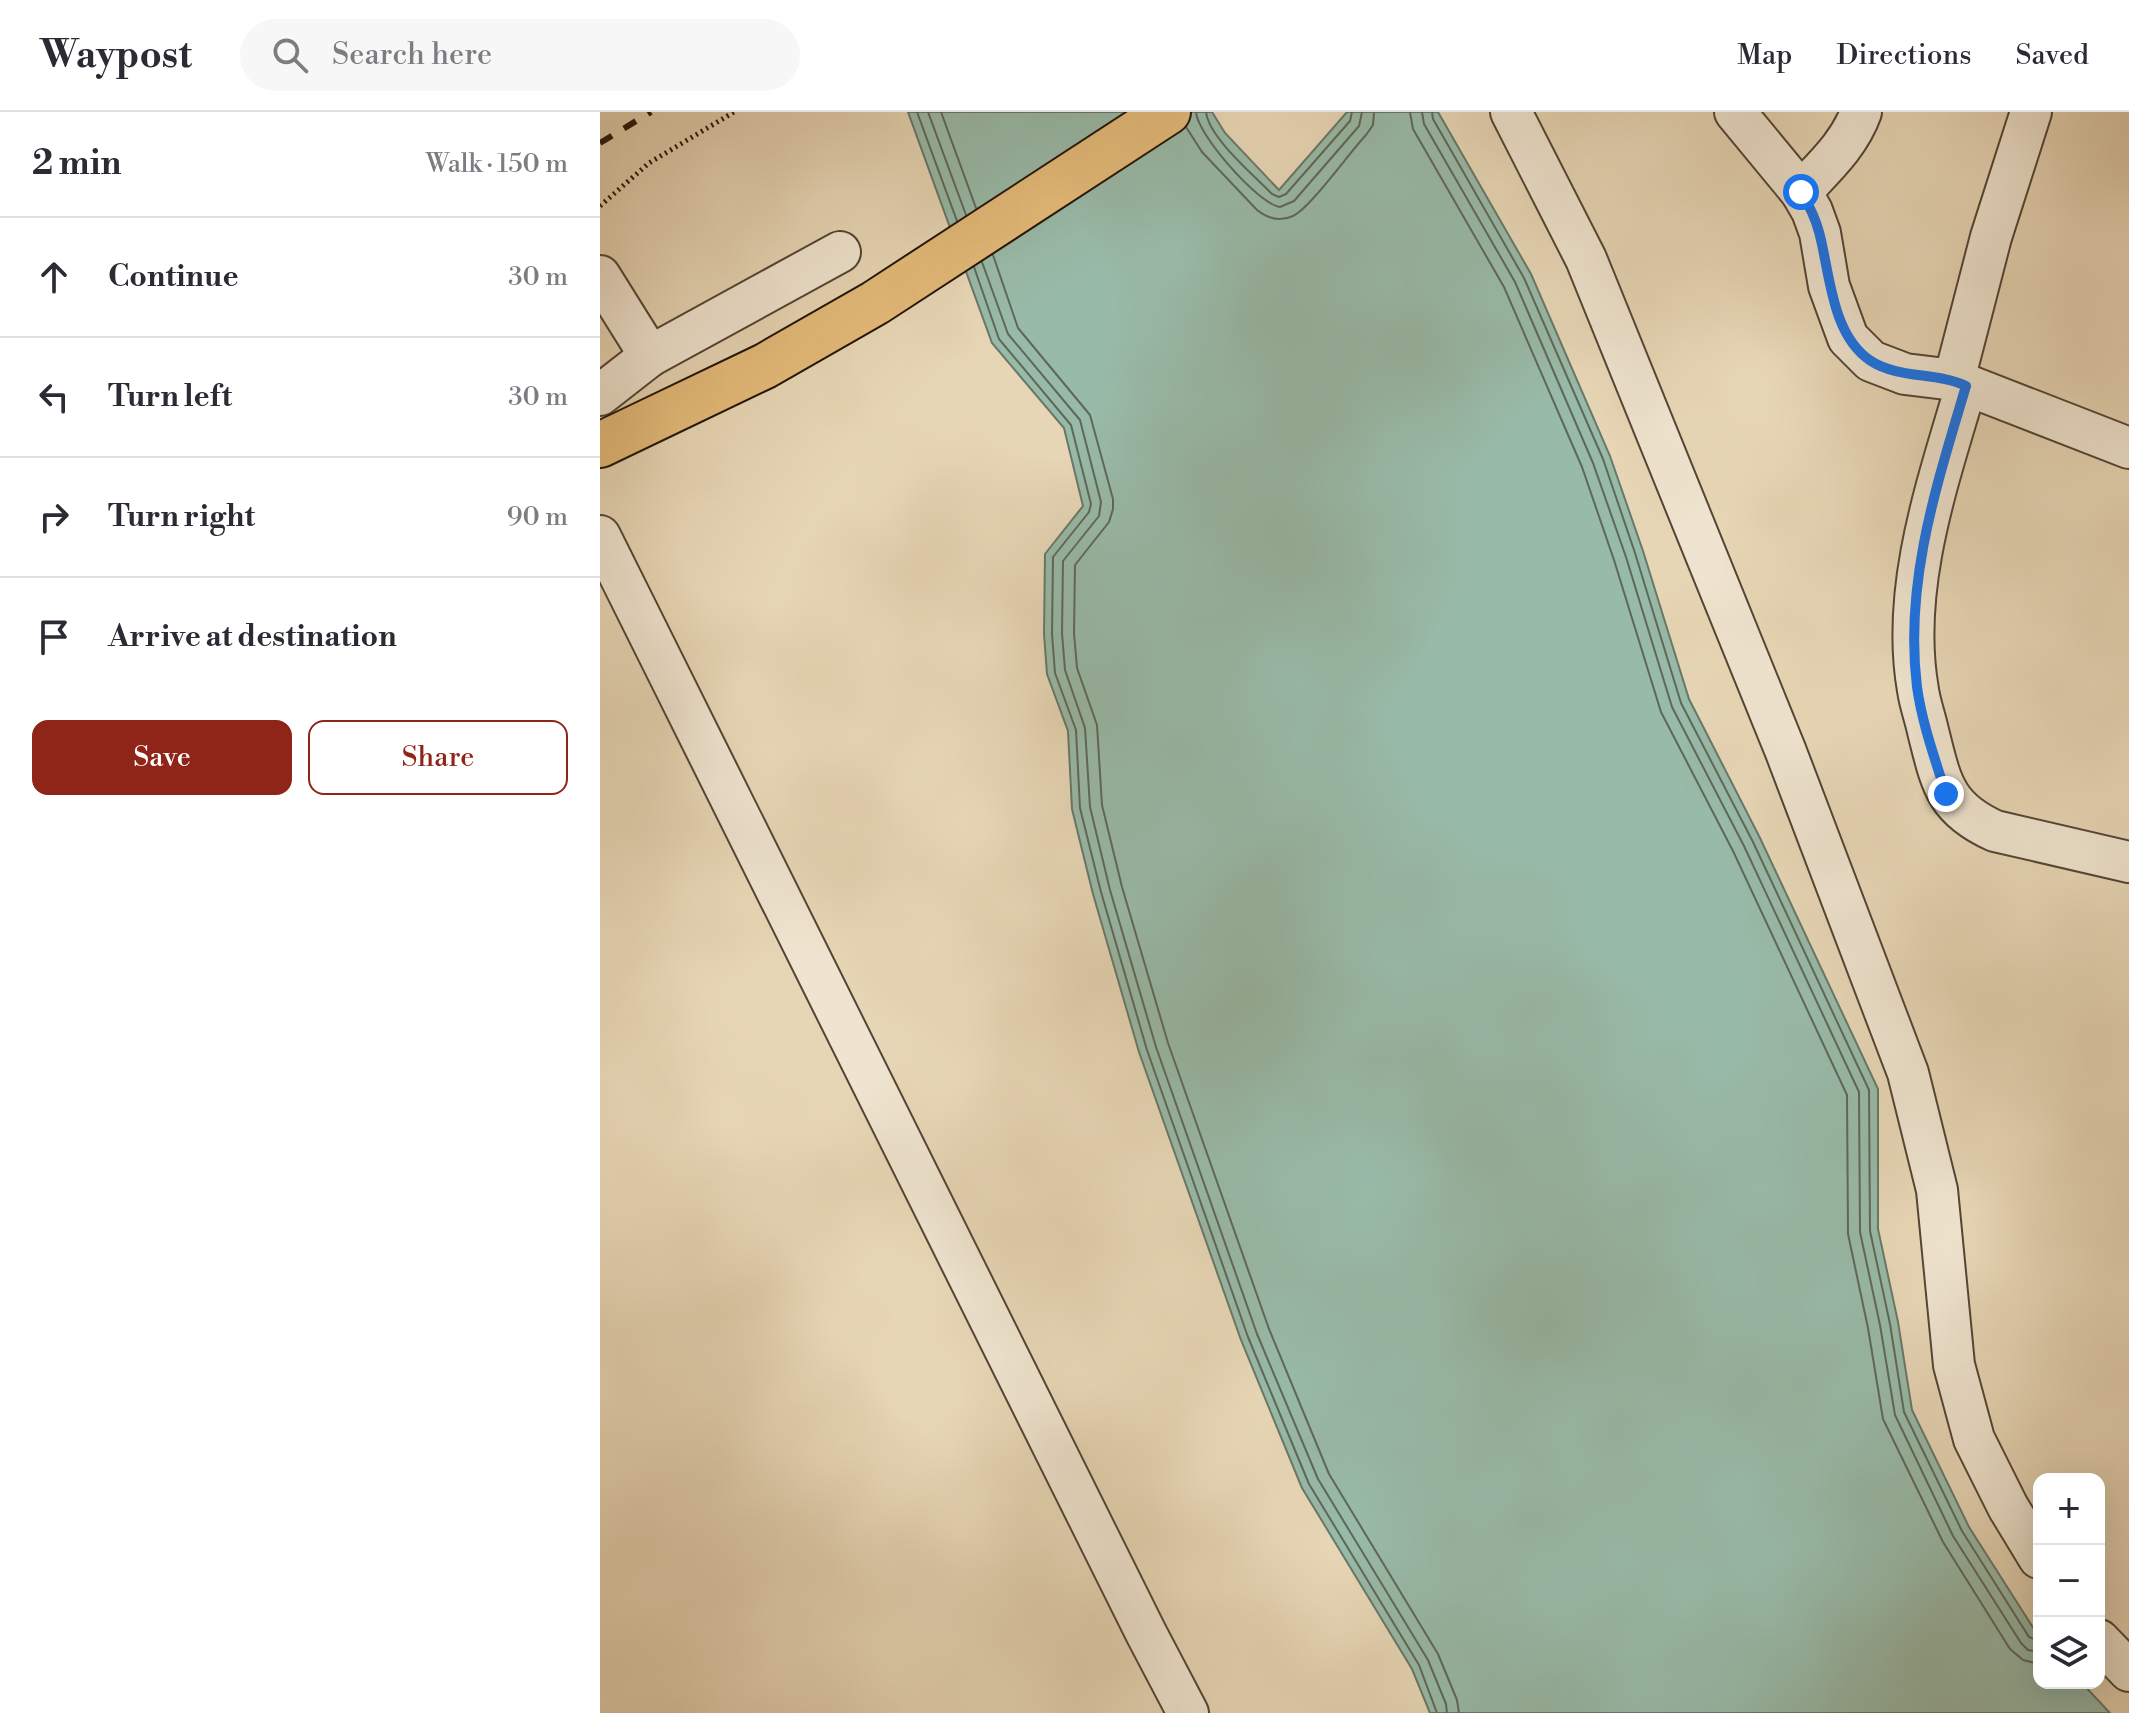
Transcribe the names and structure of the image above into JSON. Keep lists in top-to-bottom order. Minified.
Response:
{"page":{"header":"Waypost","search":"Search here","nav":["Map","Directions","Saved"],"heading":["2 min","Walk · 150 m"],"list":[["Continue","30 m"],["Turn left","30 m"],["Turn right","90 m"],"Arrive at destination"],"buttons":["Save","Share"],"map_buttons":["+","−"]}}
